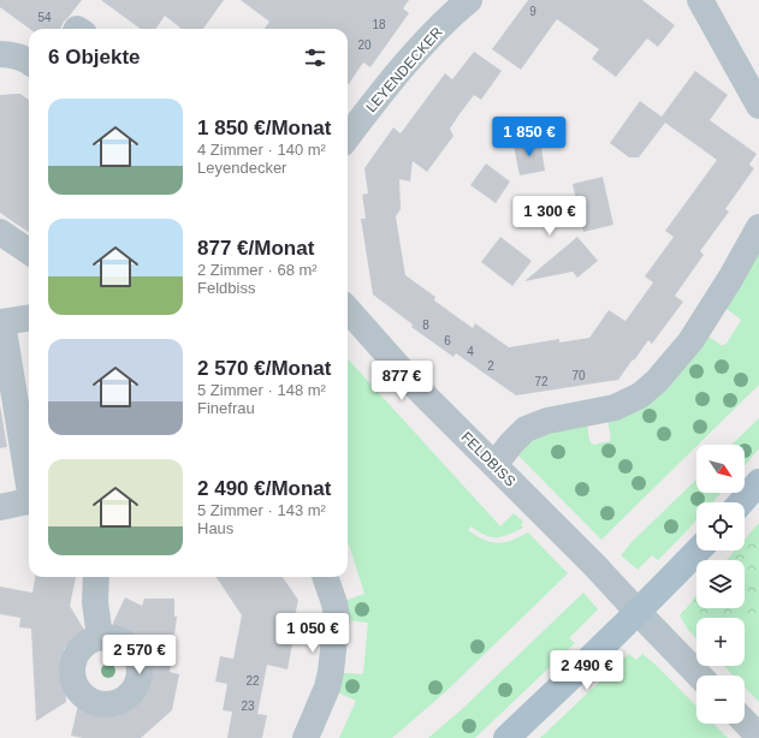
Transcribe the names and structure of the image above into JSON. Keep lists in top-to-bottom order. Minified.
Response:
{"streets":{"street":["LEYENDECKER","FELDBISS"]},"house_numbers":["9","54","18","20","8","6","4","2","70","72","22","23"],"north":"bottom right","page":{"heading":"6 Objekte","list":[{"name":"1 850 €/Monat","note":"4 Zimmer · 140 m² · Leyendecker"},{"name":"877 €/Monat","note":"2 Zimmer · 68 m² · Feldbiss"},{"name":"2 570 €/Monat","note":"5 Zimmer · 148 m² · Finefrau"},{"name":"2 490 €/Monat","note":"5 Zimmer · 143 m² · Haus"}],"price":["1 850 €","1 300 €","877 €","1 050 €","2 570 €","2 490 €"],"map_buttons":["+","−"]}}
